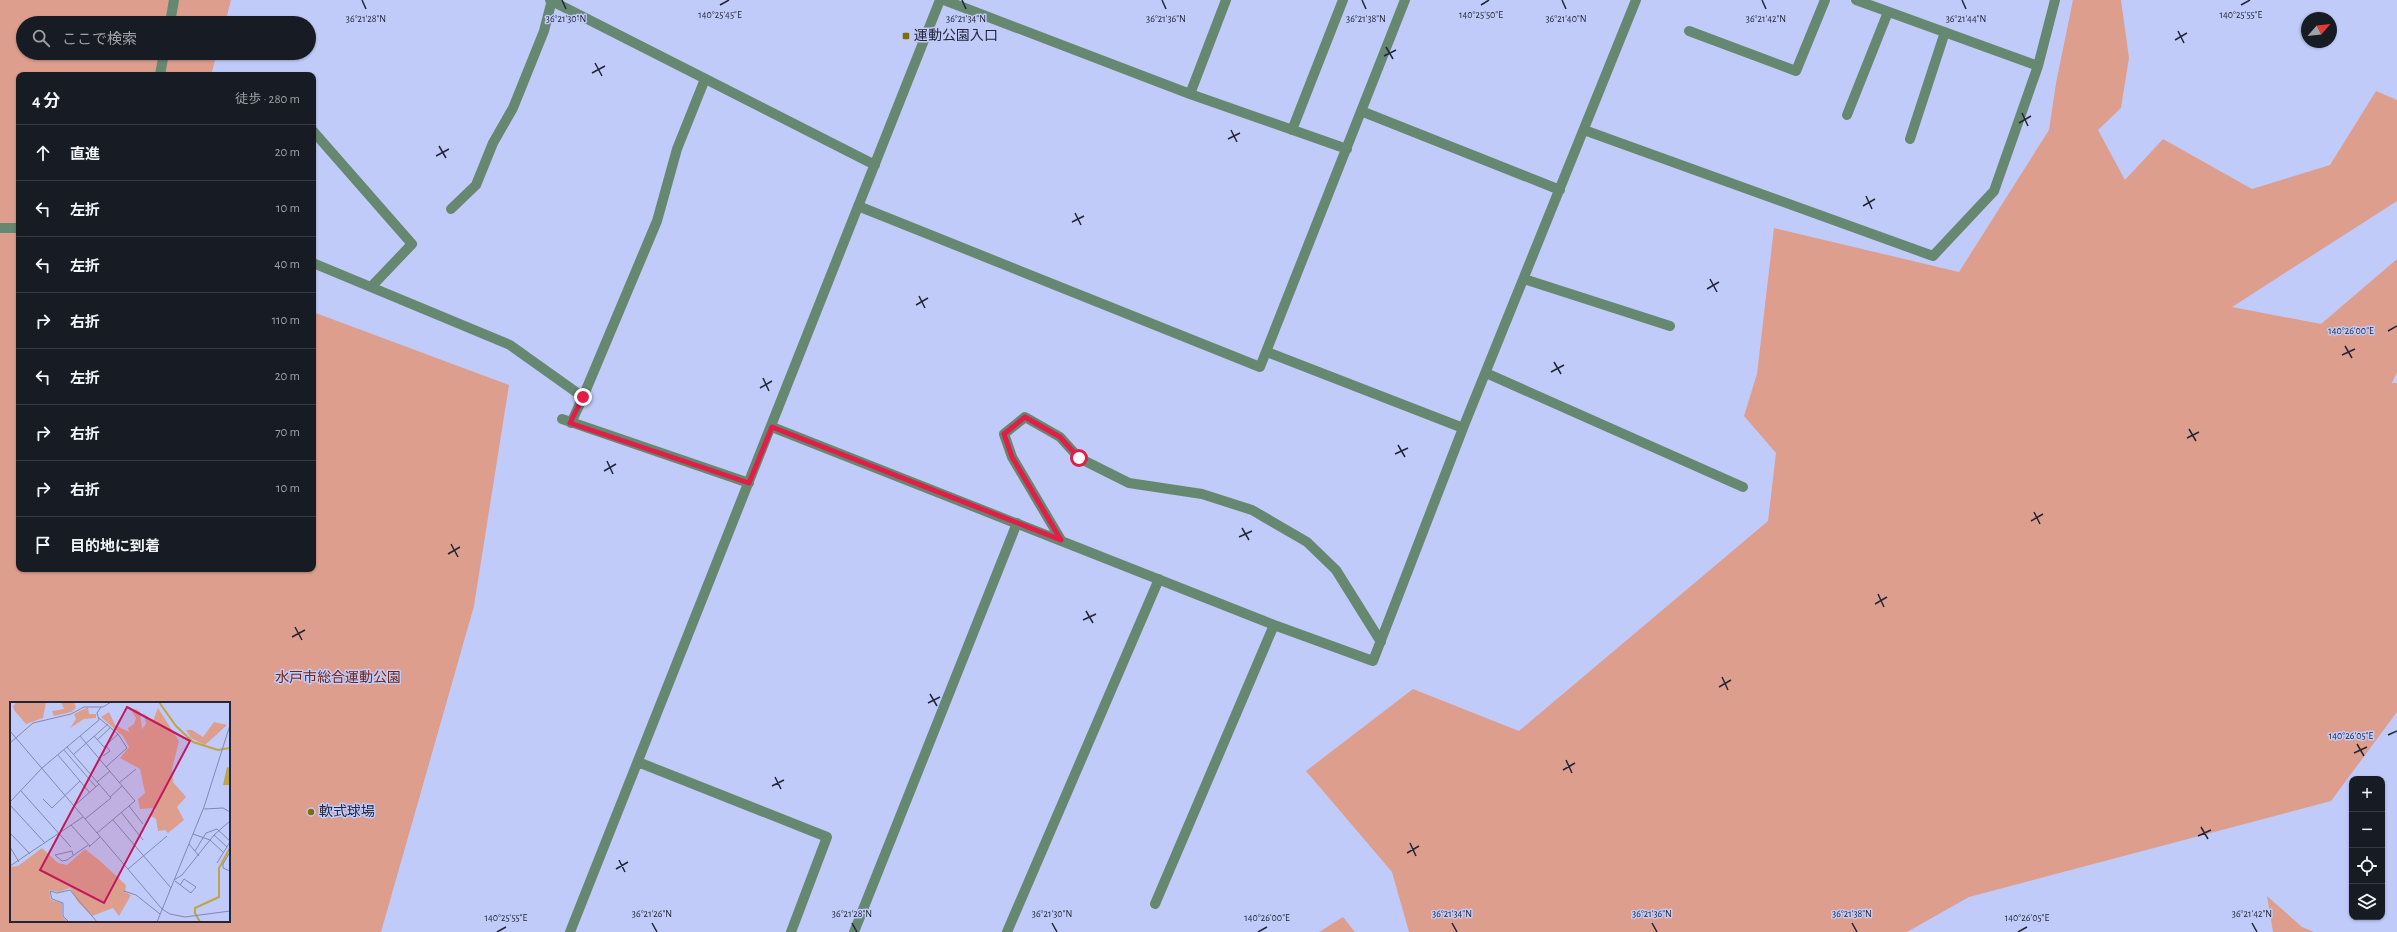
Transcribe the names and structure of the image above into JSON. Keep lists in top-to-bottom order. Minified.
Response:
{"parks":["水戸市総合運動公園"],"places":{"transit":["運動公園入口"],"other":["軟式球場"]},"north":"top right","page":{"search":"ここで検索","heading":["4 分","徒歩 · 280 m"],"list":[["直進","20 m"],["左折","10 m"],["左折","40 m"],["右折","110 m"],["左折","20 m"],["右折","70 m"],["右折","10 m"],"目的地に到着"],"map_buttons":["+","−"]},"coordinates":["140°25'45\"E","140°25'50\"E","140°25'55\"E","36°21'28\"N","36°21'30\"N","36°21'34\"N","36°21'36\"N","36°21'38\"N","36°21'40\"N","36°21'42\"N","36°21'44\"N","140°26'00\"E","140°26'05\"E","36°21'26\"N"]}
